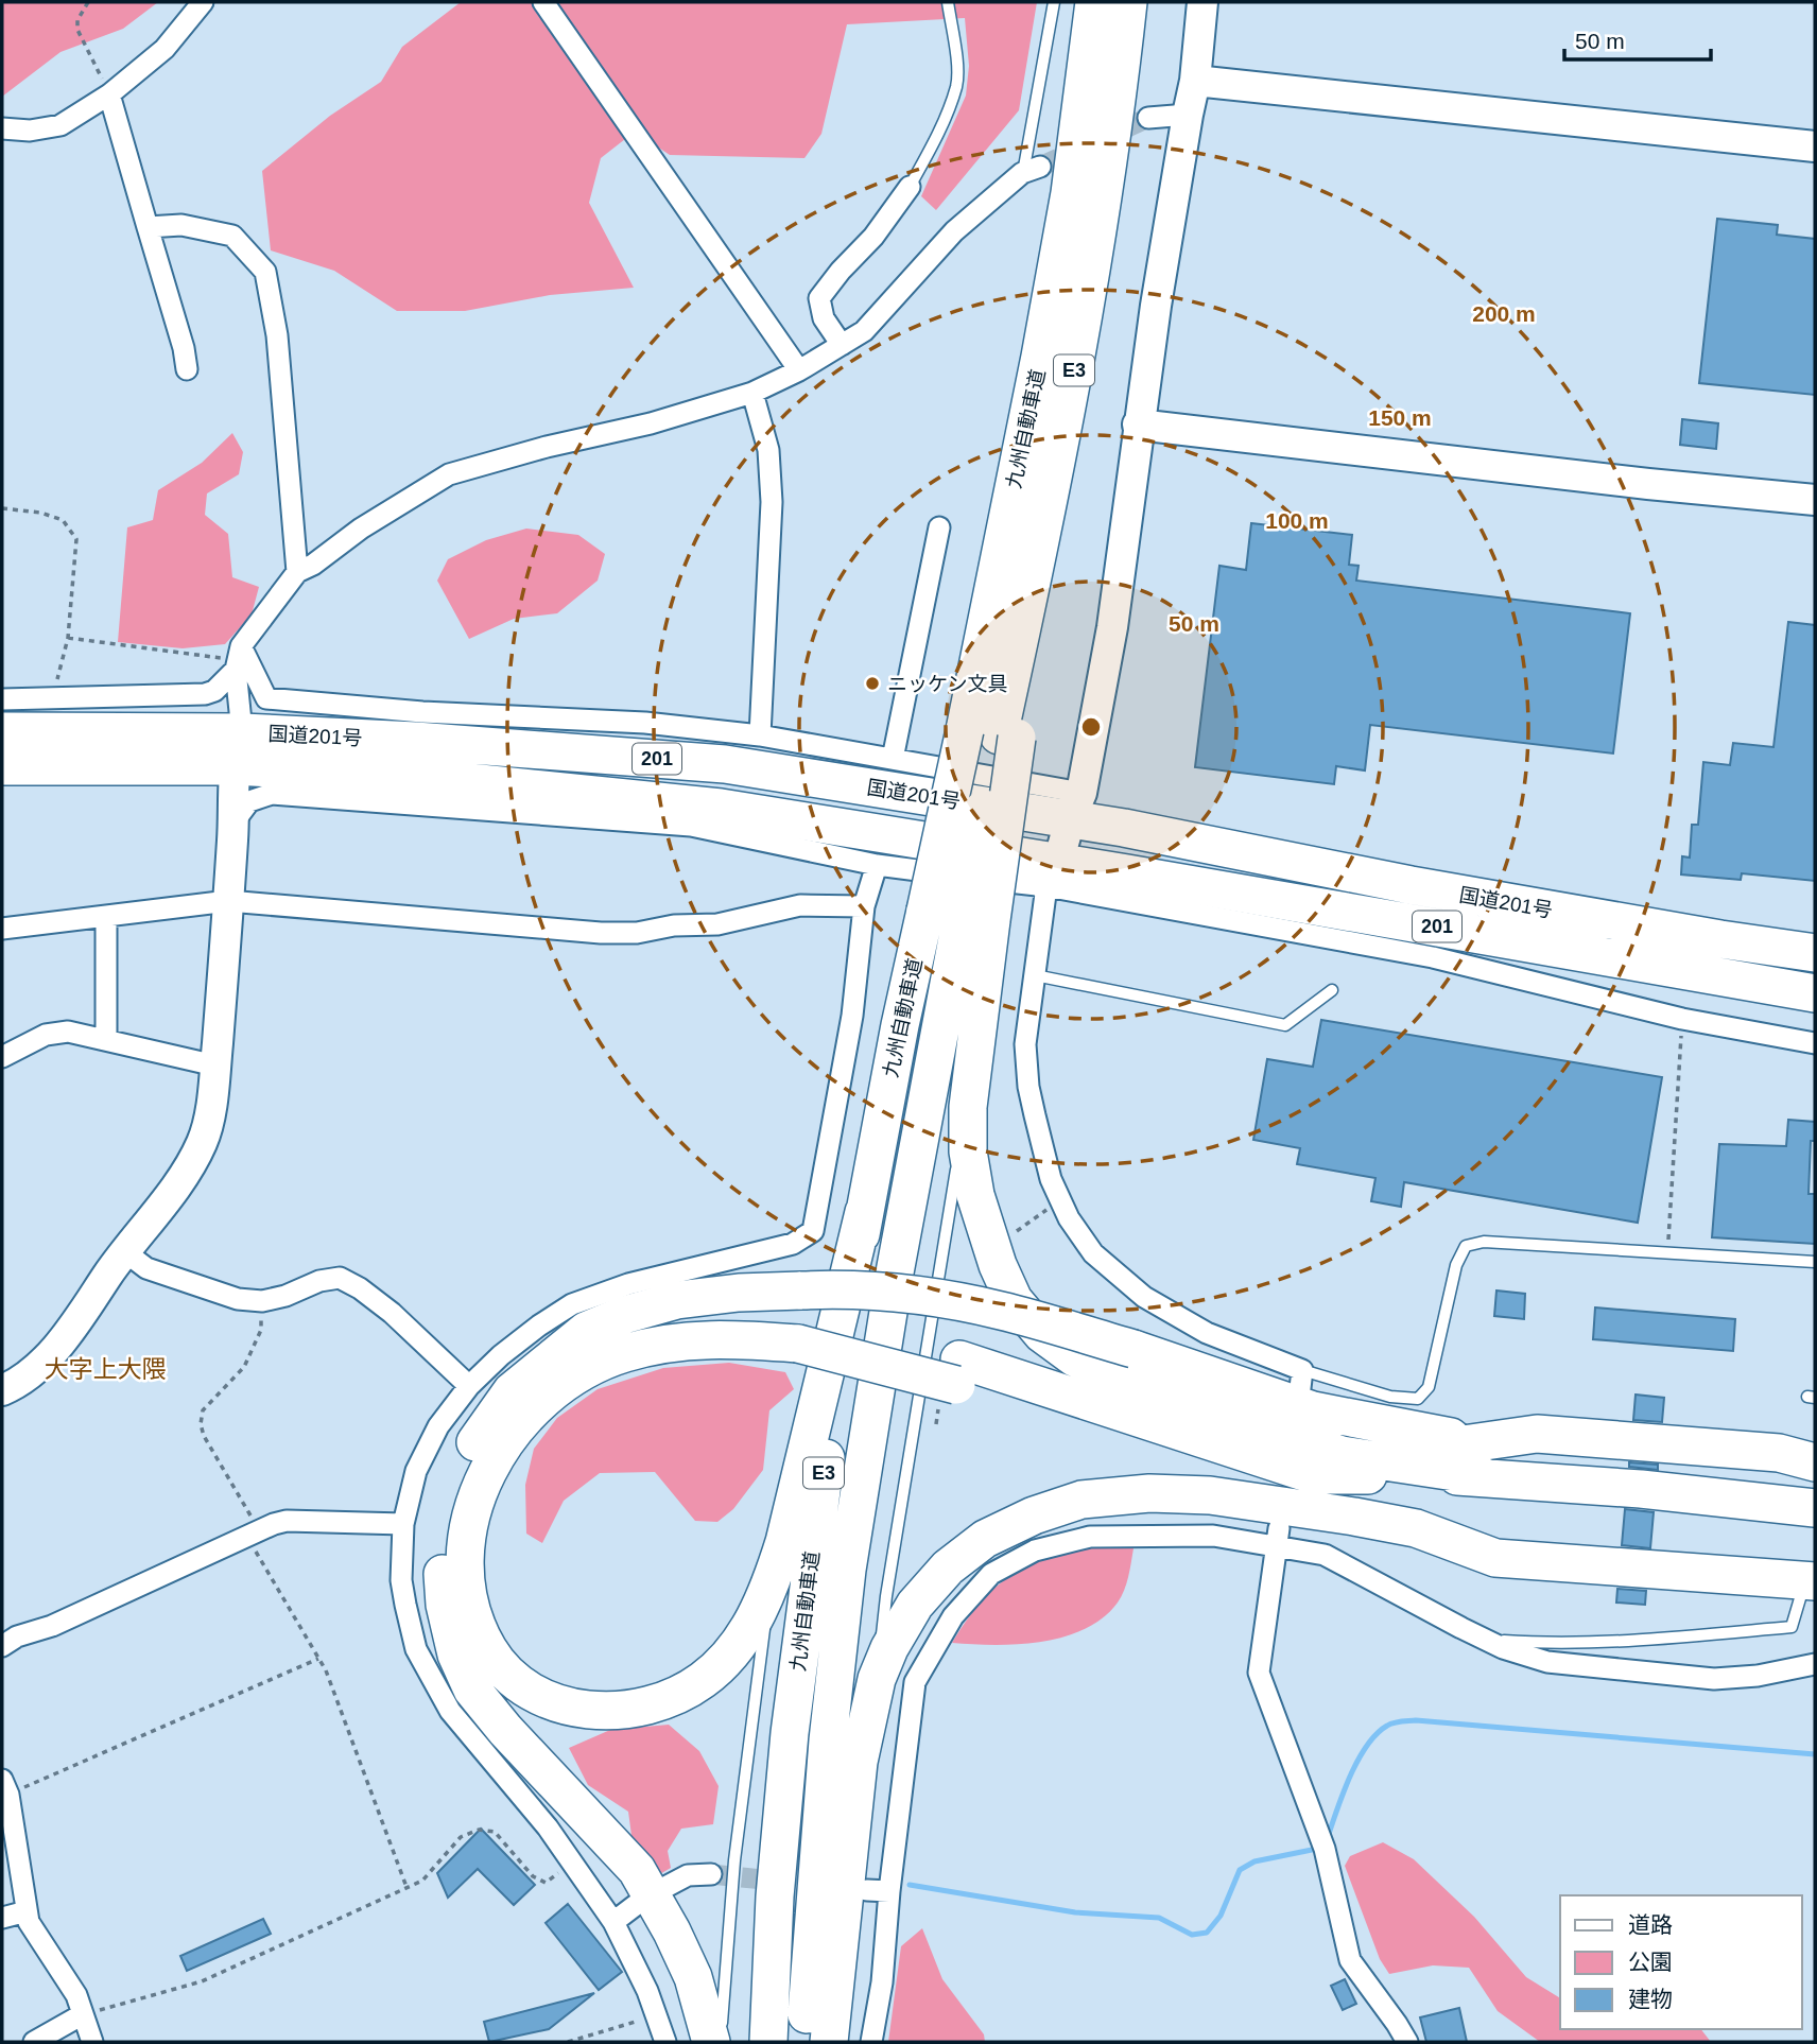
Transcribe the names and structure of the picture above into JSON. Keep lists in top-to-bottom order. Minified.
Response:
{"streets":{"highway":["E3","九州自動車道","国道201号","201"]},"districts":["大字上大隈"],"places":["ニッケン文具"],"legend":["道路","公園","建物"],"scale_bar":"50 m","rings":["200 m","150 m","100 m","50 m"]}
